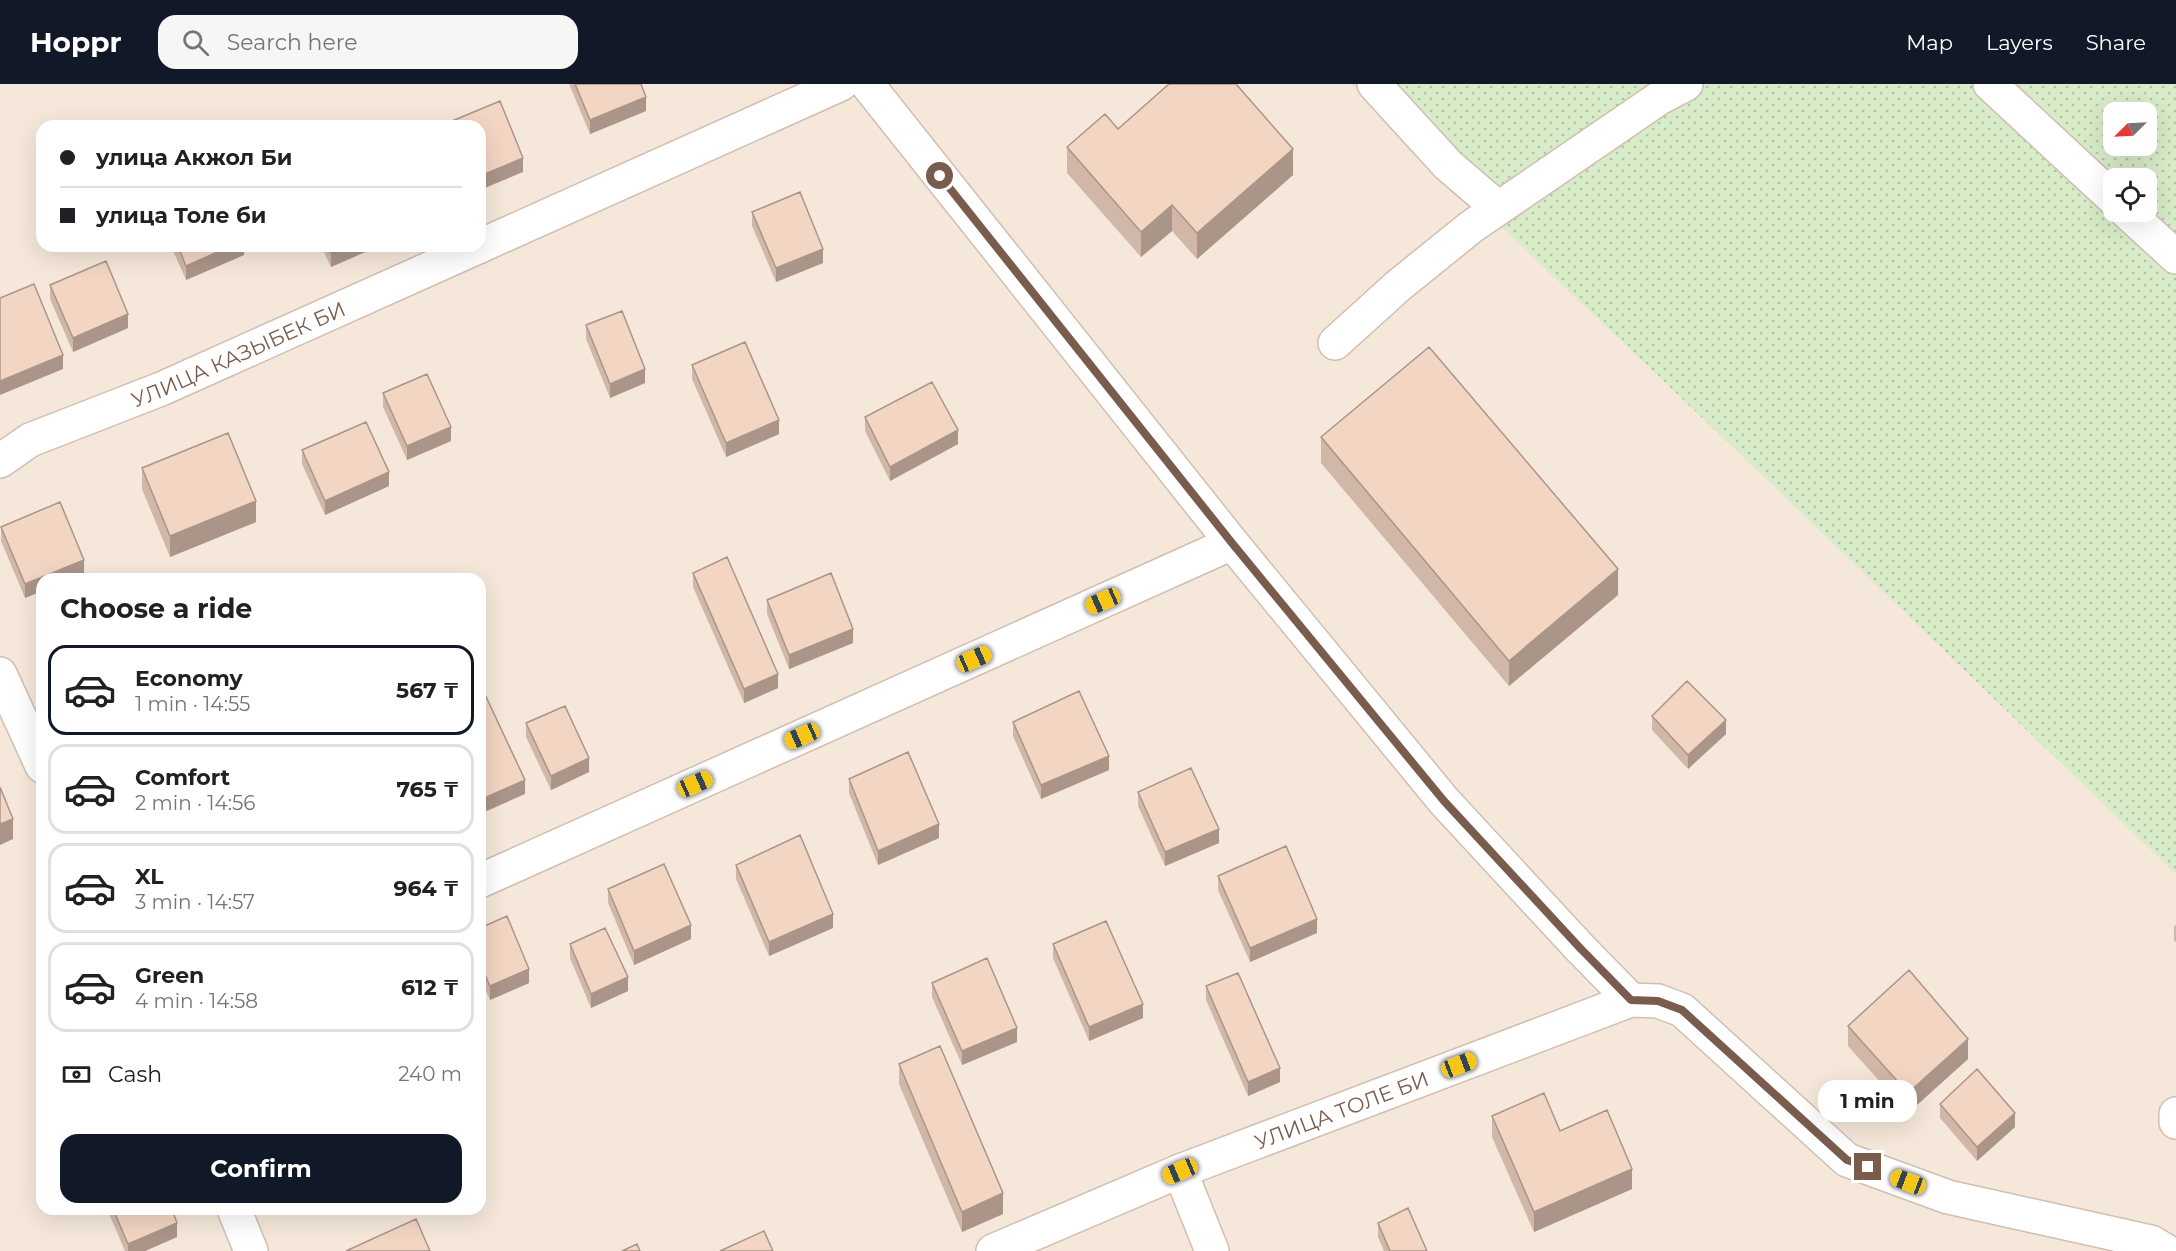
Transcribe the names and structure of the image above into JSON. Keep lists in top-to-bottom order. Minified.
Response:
{"streets":{"street":["УЛИЦА КАЗЫБЕК БИ","УЛИЦА ТОЛЕ БИ"]},"north":"bottom left","page":{"header":"Hoppr","search":"Search here","nav":["Map","Layers","Share"],"banner":["улица Акжол Би","улица Толе би"],"heading":"Choose a ride","list":[{"name":"Economy","note":"1 min · 14:55","value":"567 ₸"},{"name":"Comfort","note":"2 min · 14:56","value":"765 ₸"},{"name":"XL","note":"3 min · 14:57","value":"964 ₸"},{"name":"Green","note":"4 min · 14:58","value":"612 ₸"}],"pay":["Cash","240 m"],"bubble":"1 min","buttons":"Confirm"}}
